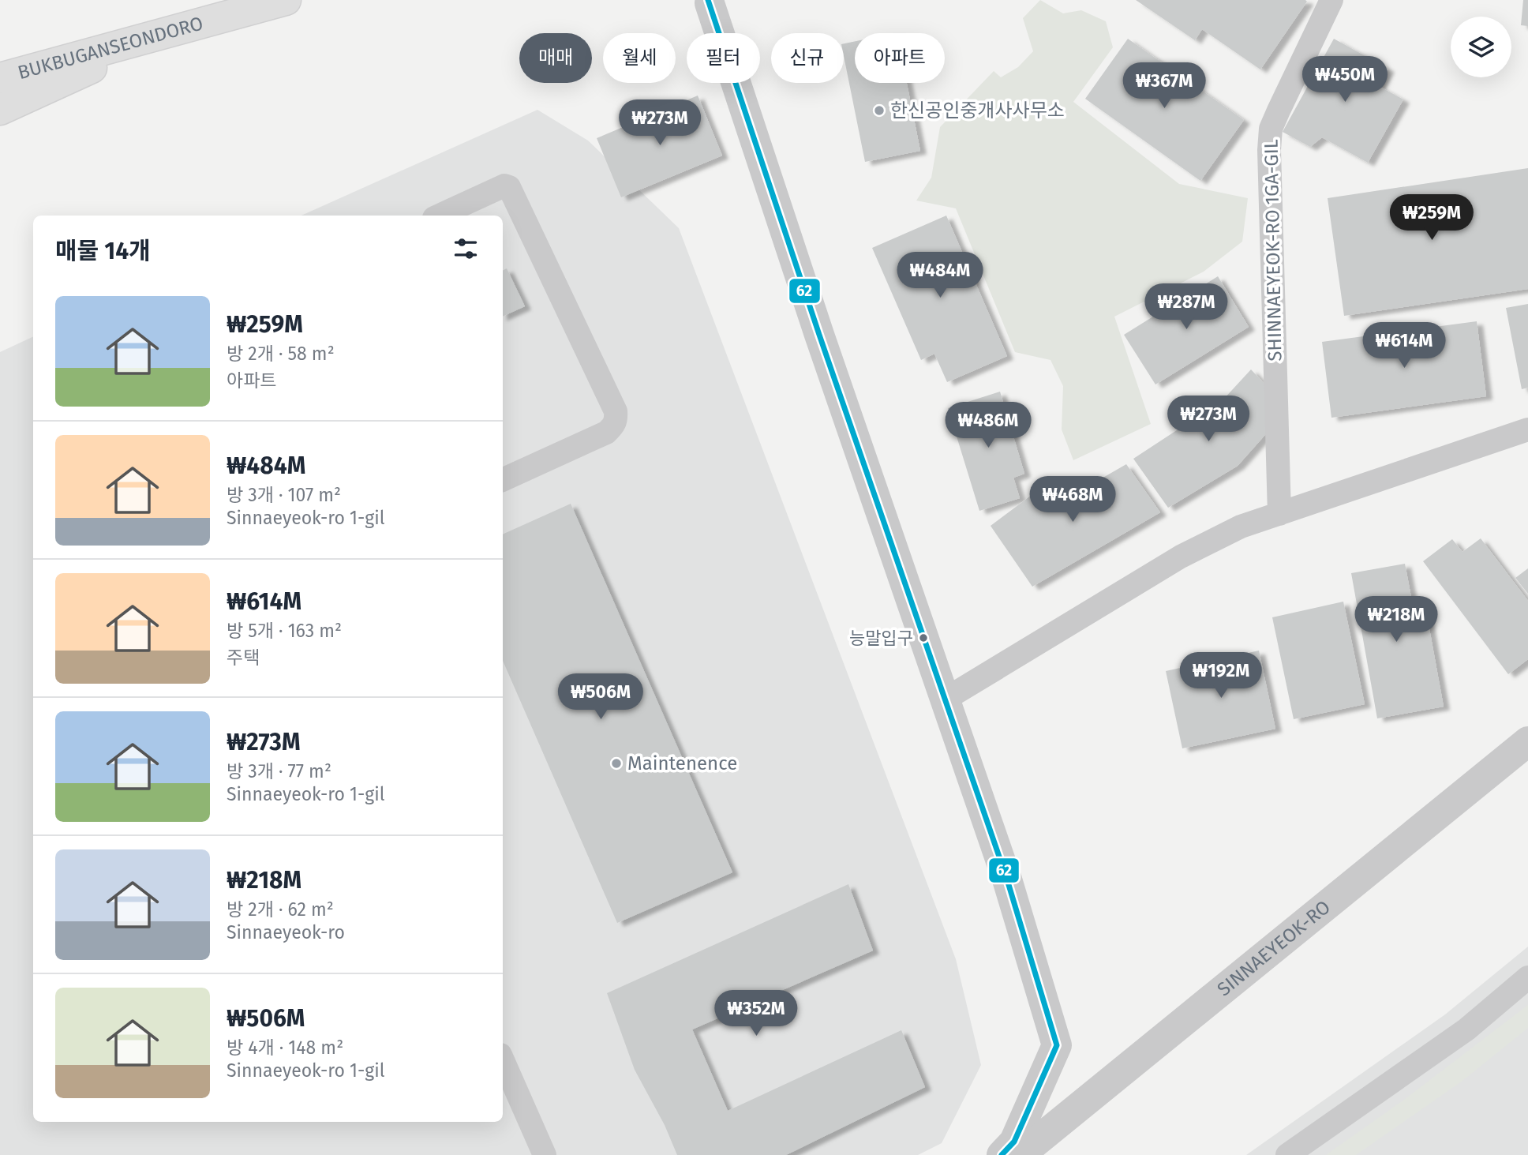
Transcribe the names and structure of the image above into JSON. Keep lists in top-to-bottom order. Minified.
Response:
{"streets":{"highway":["BUKBUGANSEONDORO"],"street":["SINNAEYEOK-RO"],"lane":["SHINNAEYEOK-RO 1GA-GIL"]},"places":["한신공인중개사사무소","능말입구","Maintenence"],"lines":["transit line 62"],"page":{"chip":["매매","월세","필터","신규","아파트"],"price":["₩450M","₩367M","₩273M","₩259M","₩484M","₩287M","₩614M","₩273M","₩486M","₩468M","₩218M","₩192M","₩506M","₩352M"],"heading":"매물 14개","list":[{"name":"₩259M","note":"방 2개 · 58 m² · 아파트"},{"name":"₩484M","note":"방 3개 · 107 m² · Sinnaeyeok-ro 1-gil"},{"name":"₩614M","note":"방 5개 · 163 m² · 주택"},{"name":"₩273M","note":"방 3개 · 77 m² · Sinnaeyeok-ro 1-gil"},{"name":"₩218M","note":"방 2개 · 62 m² · Sinnaeyeok-ro"},{"name":"₩506M","note":"방 4개 · 148 m² · Sinnaeyeok-ro 1-gil"}]}}
